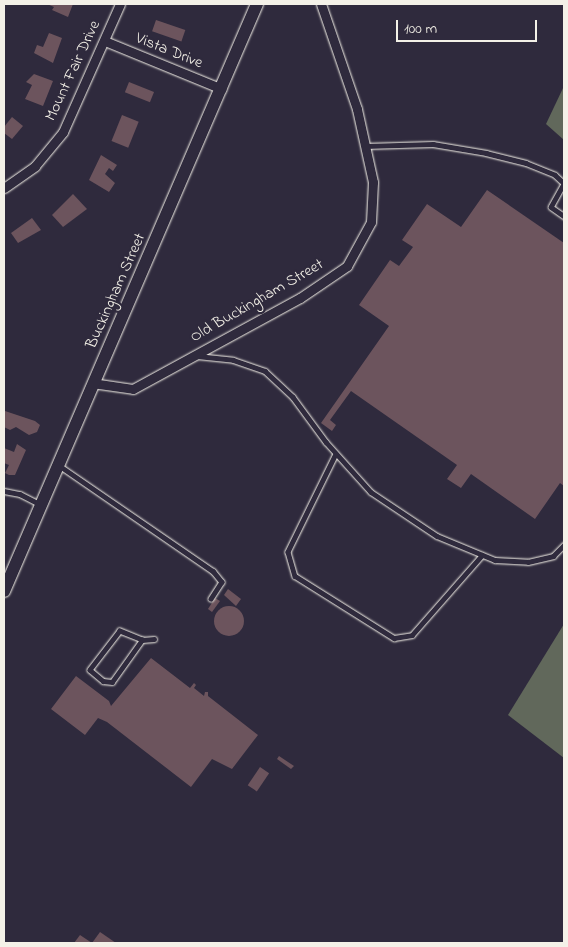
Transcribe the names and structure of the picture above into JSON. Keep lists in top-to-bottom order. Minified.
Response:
{"streets":{"main road":["Buckingham Street"],"street":["Vista Drive","Mount Fair Drive","Old Buckingham Street"]},"crossings":[["Vista Drive","Mount Fair Drive"],["Vista Drive","Buckingham Street"],["Buckingham Street","Old Buckingham Street"]],"scale_bar":"100 m"}
